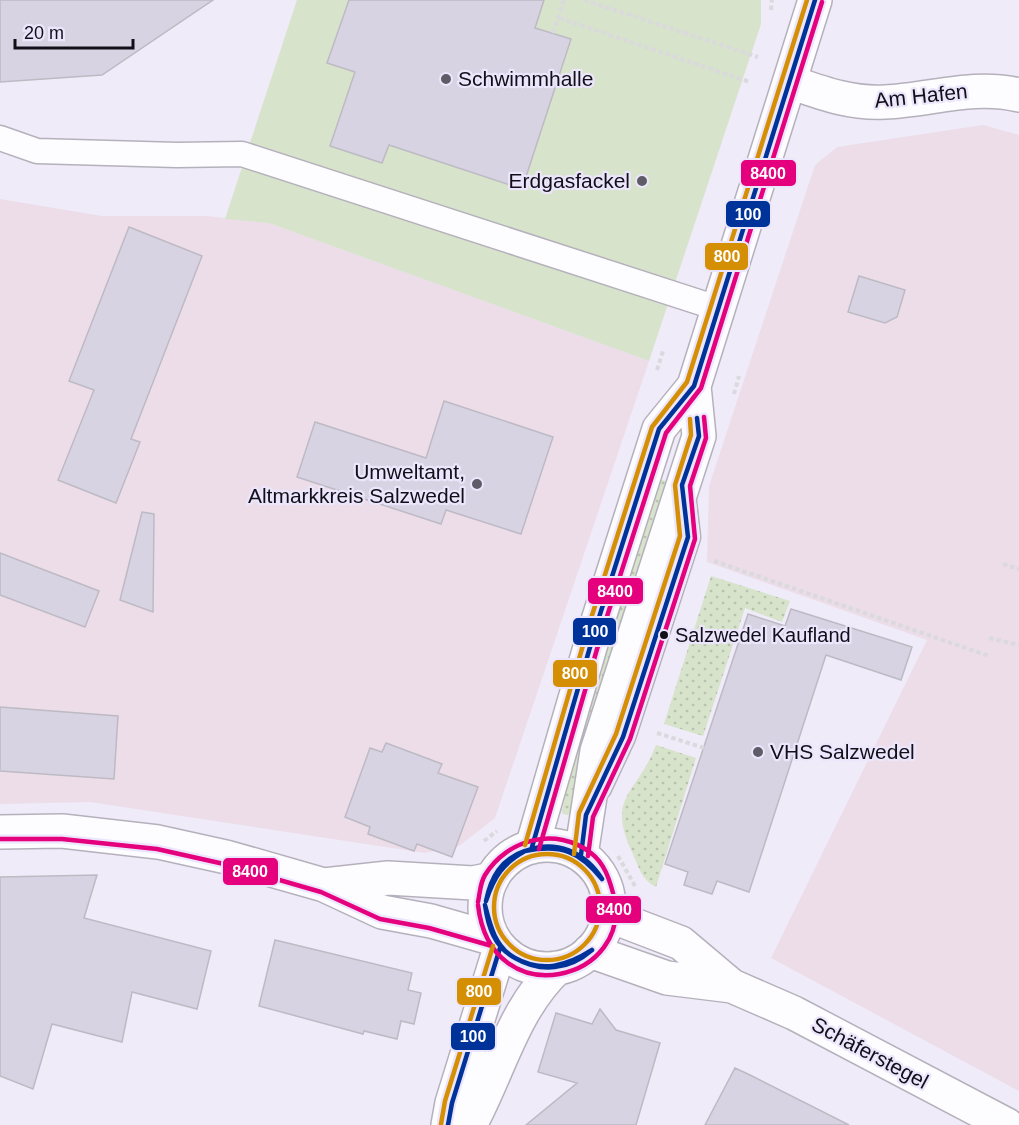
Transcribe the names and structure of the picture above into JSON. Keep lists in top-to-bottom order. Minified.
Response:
{"streets":{"main road":["Am Hafen","Schäferstegel"]},"places":["Schwimmhalle","Erdgasfackel","Umweltamt, Altmarkkreis Salzwedel","Salzwedel Kaufland","VHS Salzwedel"],"lines":["transit line 100","transit line 800","transit line 8400"],"scale_bar":"20 m"}
